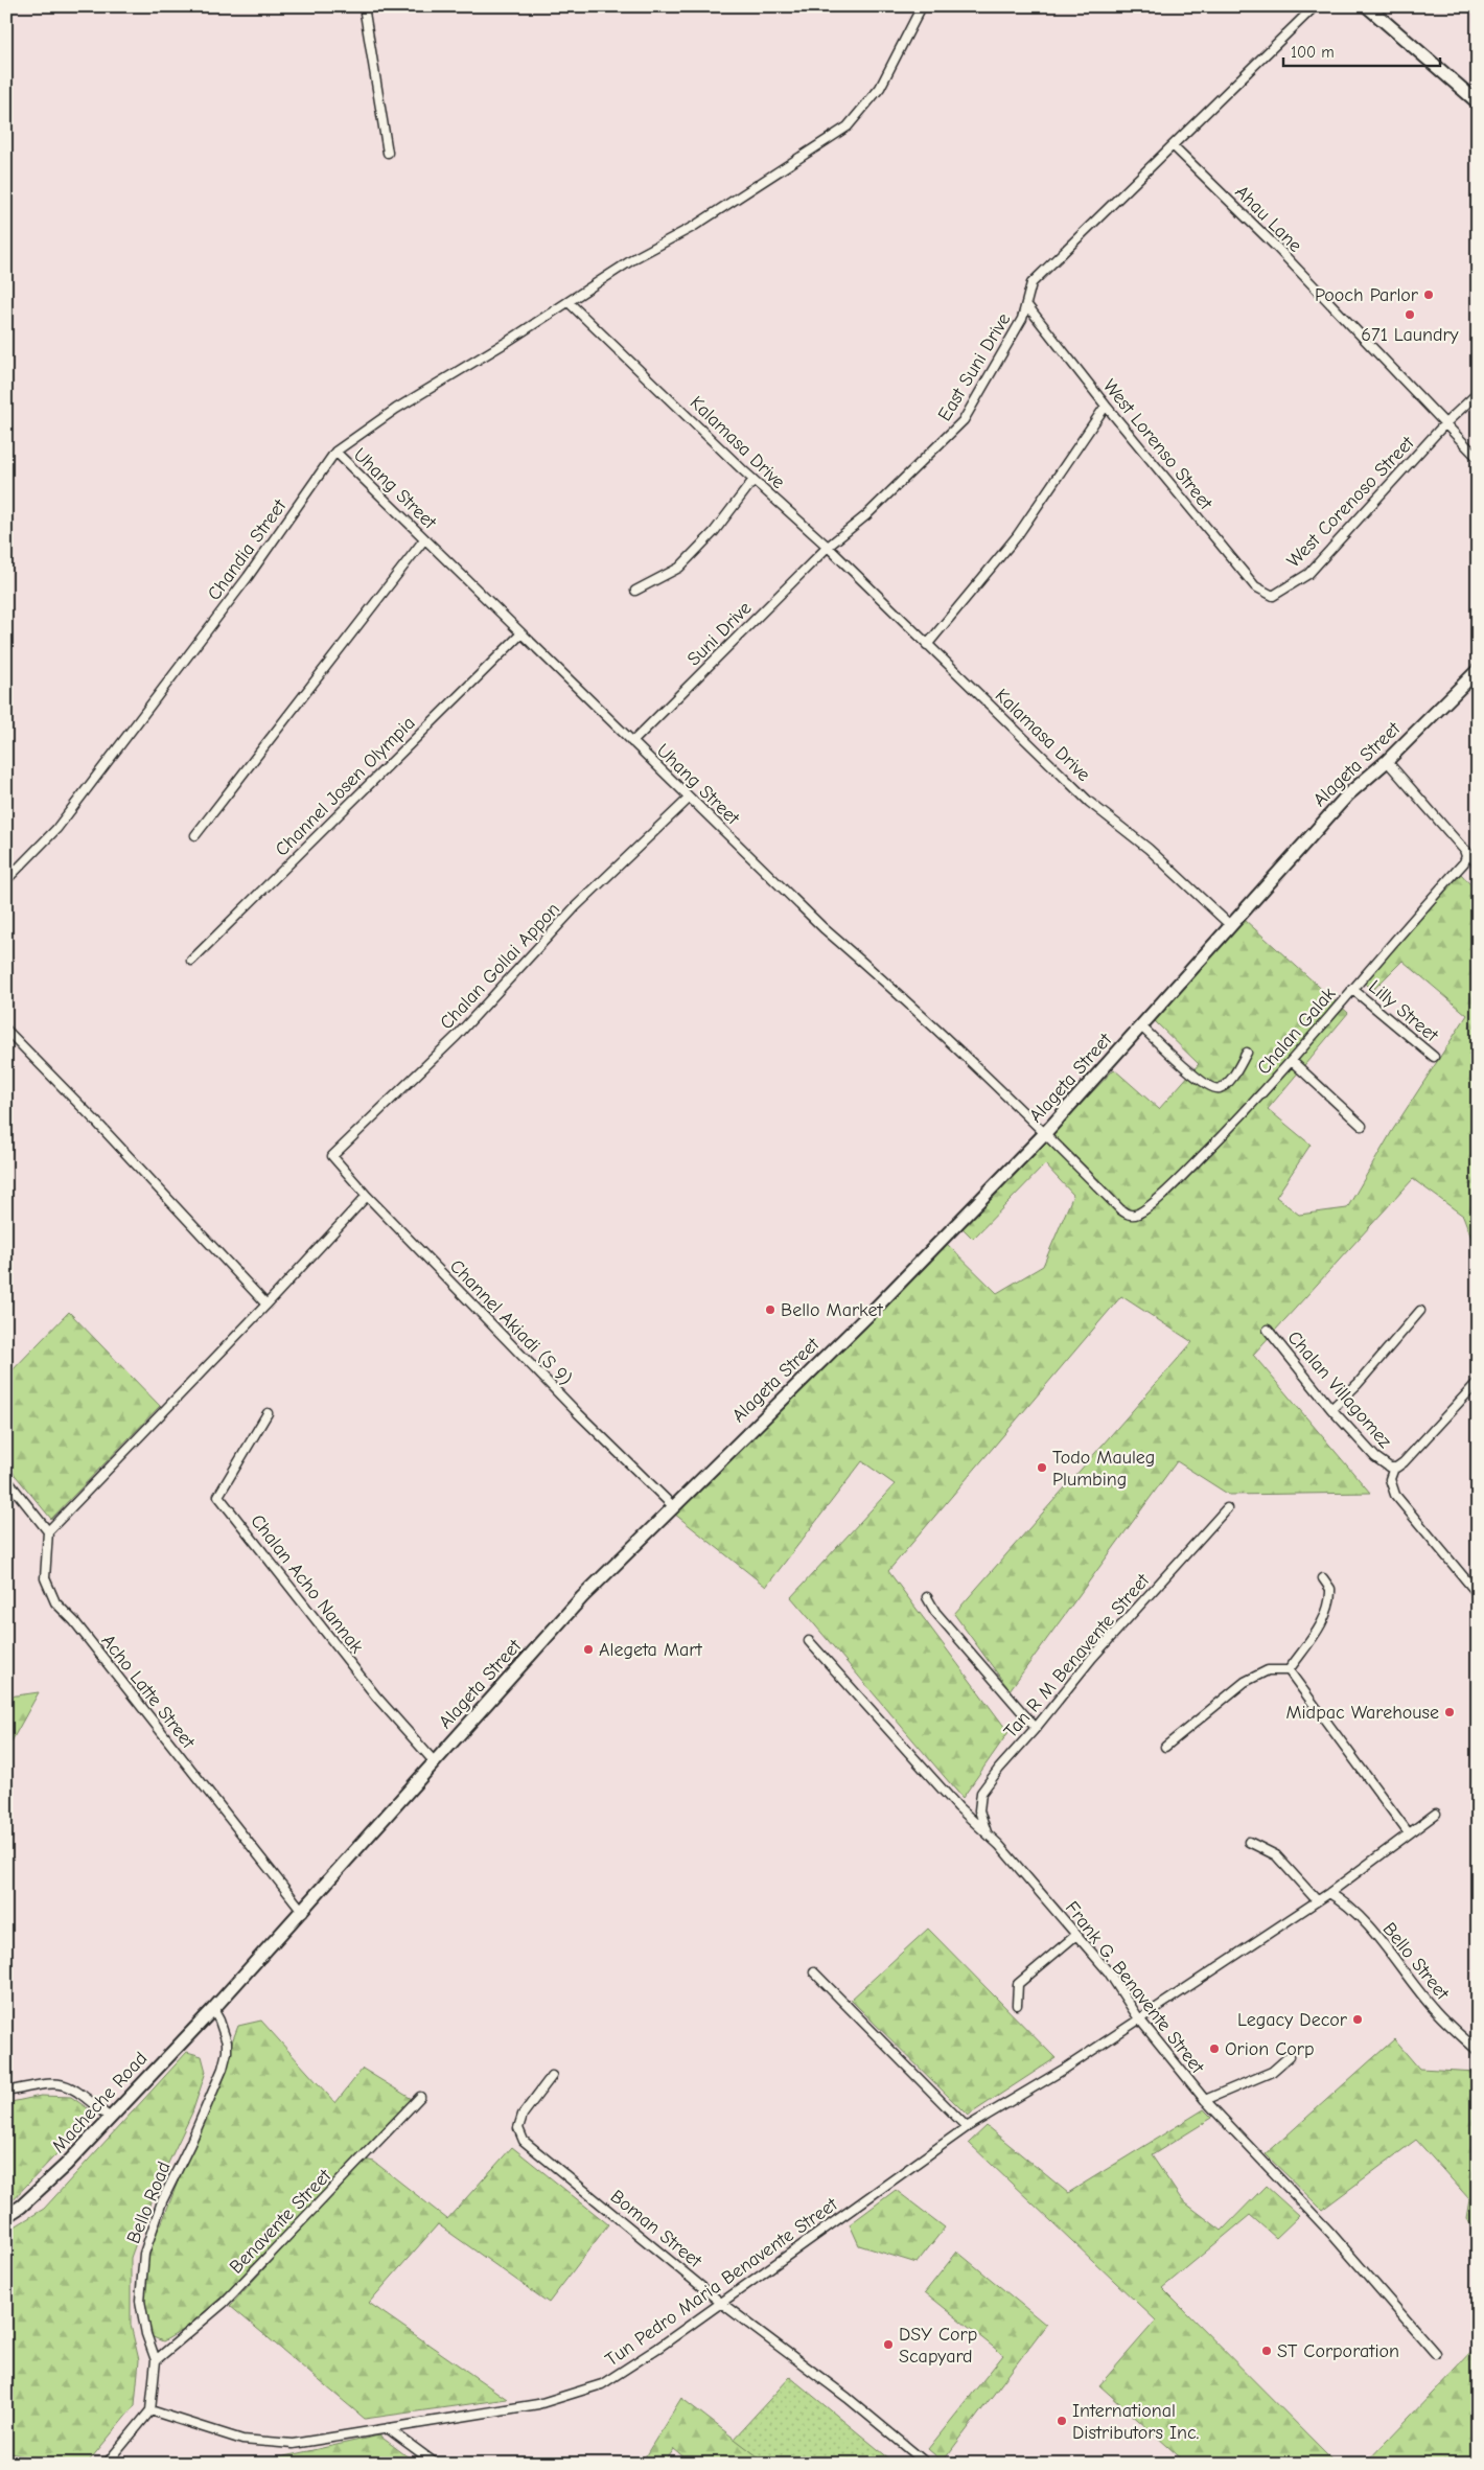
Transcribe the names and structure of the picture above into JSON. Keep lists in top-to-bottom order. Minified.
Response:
{"streets":{"main road":["Alageta Street","Macheche Road"],"street":["Ahau Lane","East Suni Drive","Kalamasa Drive","West Lorenso Street","Uhang Street","West Corenoso Street","Chandia Street","Suni Drive","Channel Josen Olympia","Chalan Gollai Appon","Lilly Street","Chalan Galak","Channel Akiadi (S 9)","Chalan Villagomez","Chalan Acho Nannak","Tan R M Benavente Street","Acho Latte Street","Bello Street","Frank G. Benavente Street","Bello Road","Benavente Street","Boman Street","Tun Pedro Maria Benavente Street"]},"crossings":[["Ahau Lane","East Suni Drive"],["Ahau Lane","West Corenoso Street"],["East Suni Drive","Kalamasa Drive"],["East Suni Drive","West Lorenso Street"],["East Suni Drive","Suni Drive"],["Kalamasa Drive","Chandia Street"],["Kalamasa Drive","Suni Drive"],["Kalamasa Drive","Alageta Street"],["West Lorenso Street","West Corenoso Street"],["Uhang Street","Chandia Street"],["Uhang Street","Suni Drive"],["Uhang Street","Alageta Street"],["Uhang Street","Channel Josen Olympia"],["Uhang Street","Chalan Gollai Appon"],["Uhang Street","Chalan Galak"],["Alageta Street","Chalan Galak"],["Alageta Street","Channel Akiadi (S 9)"],["Alageta Street","Chalan Acho Nannak"],["Alageta Street","Acho Latte Street"],["Alageta Street","Macheche Road"],["Alageta Street","Bello Road"],["Chalan Gollai Appon","Channel Akiadi (S 9)"],["Lilly Street","Chalan Galak"],["Tan R M Benavente Street","Frank G. Benavente Street"],["Bello Street","Tun Pedro Maria Benavente Street"],["Frank G. Benavente Street","Tun Pedro Maria Benavente Street"],["Macheche Road","Bello Road"],["Bello Road","Benavente Street"],["Bello Road","Tun Pedro Maria Benavente Street"],["Boman Street","Tun Pedro Maria Benavente Street"]],"places":["Pooch Parlor","671 Laundry","Bello Market","Todo Mauleg Plumbing","Alegeta Mart","Midpac Warehouse","Legacy Decor","Orion Corp","DSY Corp Scapyard","ST Corporation","International Distributors Inc."],"scale_bar":"100 m"}
